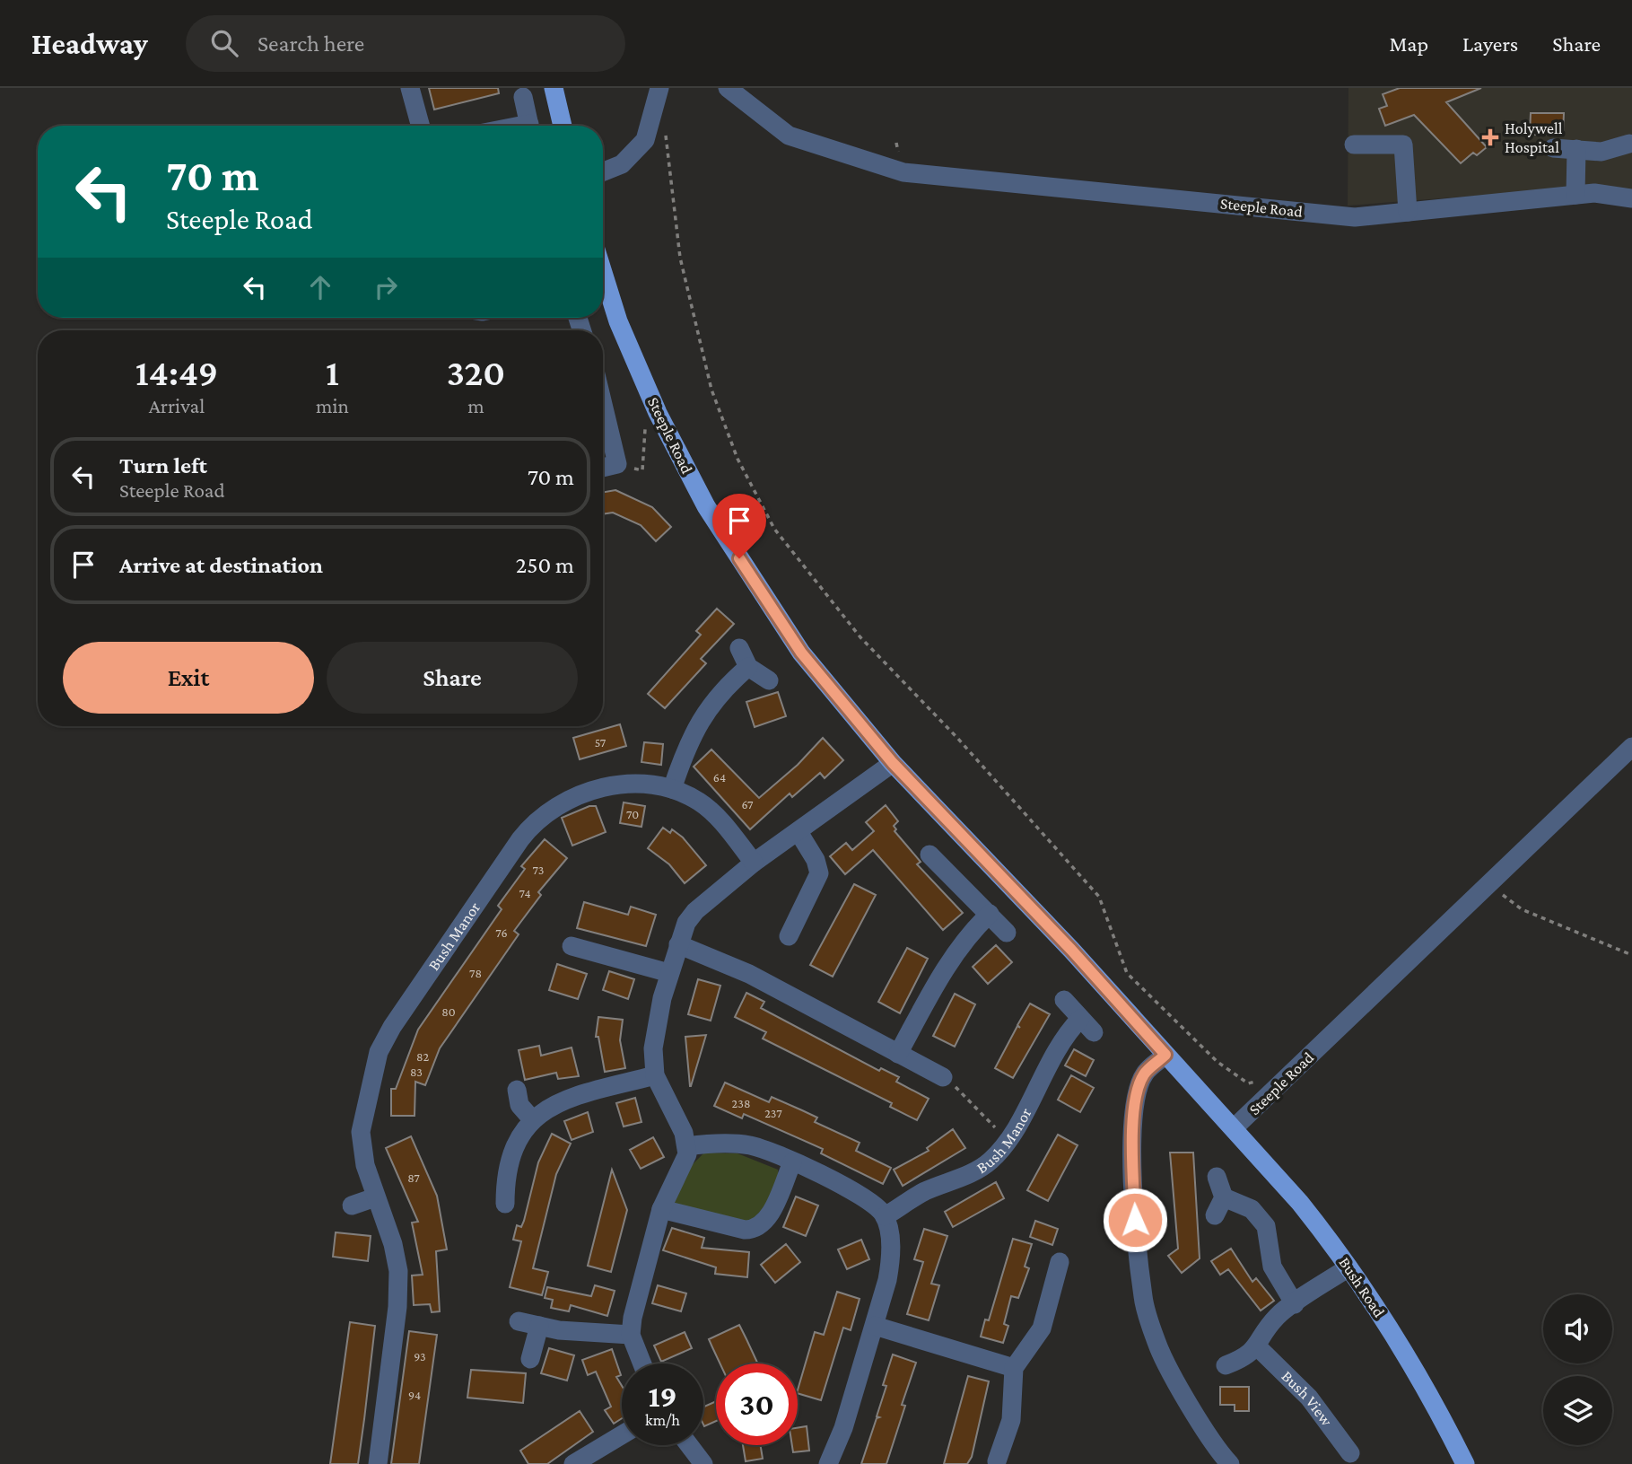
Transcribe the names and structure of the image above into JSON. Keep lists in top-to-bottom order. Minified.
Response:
{"streets":{"main road":["Steeple Road","Bush Road"],"street":["Bush Manor","Bush View"]},"crossings":[["Steeple Road","Bush Road"]],"places":{"health":["Holywell Hospital"]},"house_numbers":["57","64","67","70","73","74","76","78","80","82","83","238","237","87","93","94"],"page":{"header":"Headway","search":"Search here","nav":["Map","Layers","Share"],"turn":["70 m","Steeple Road"],"eta":["14:49","Arrival","1","min","320","m"],"list":[{"name":"Turn left","note":"Steeple Road","value":"70 m"},{"name":"Arrive at destination","value":"250 m"}],"buttons":["Exit","Share"],"speed":"19 km/h","limit":"30"}}
